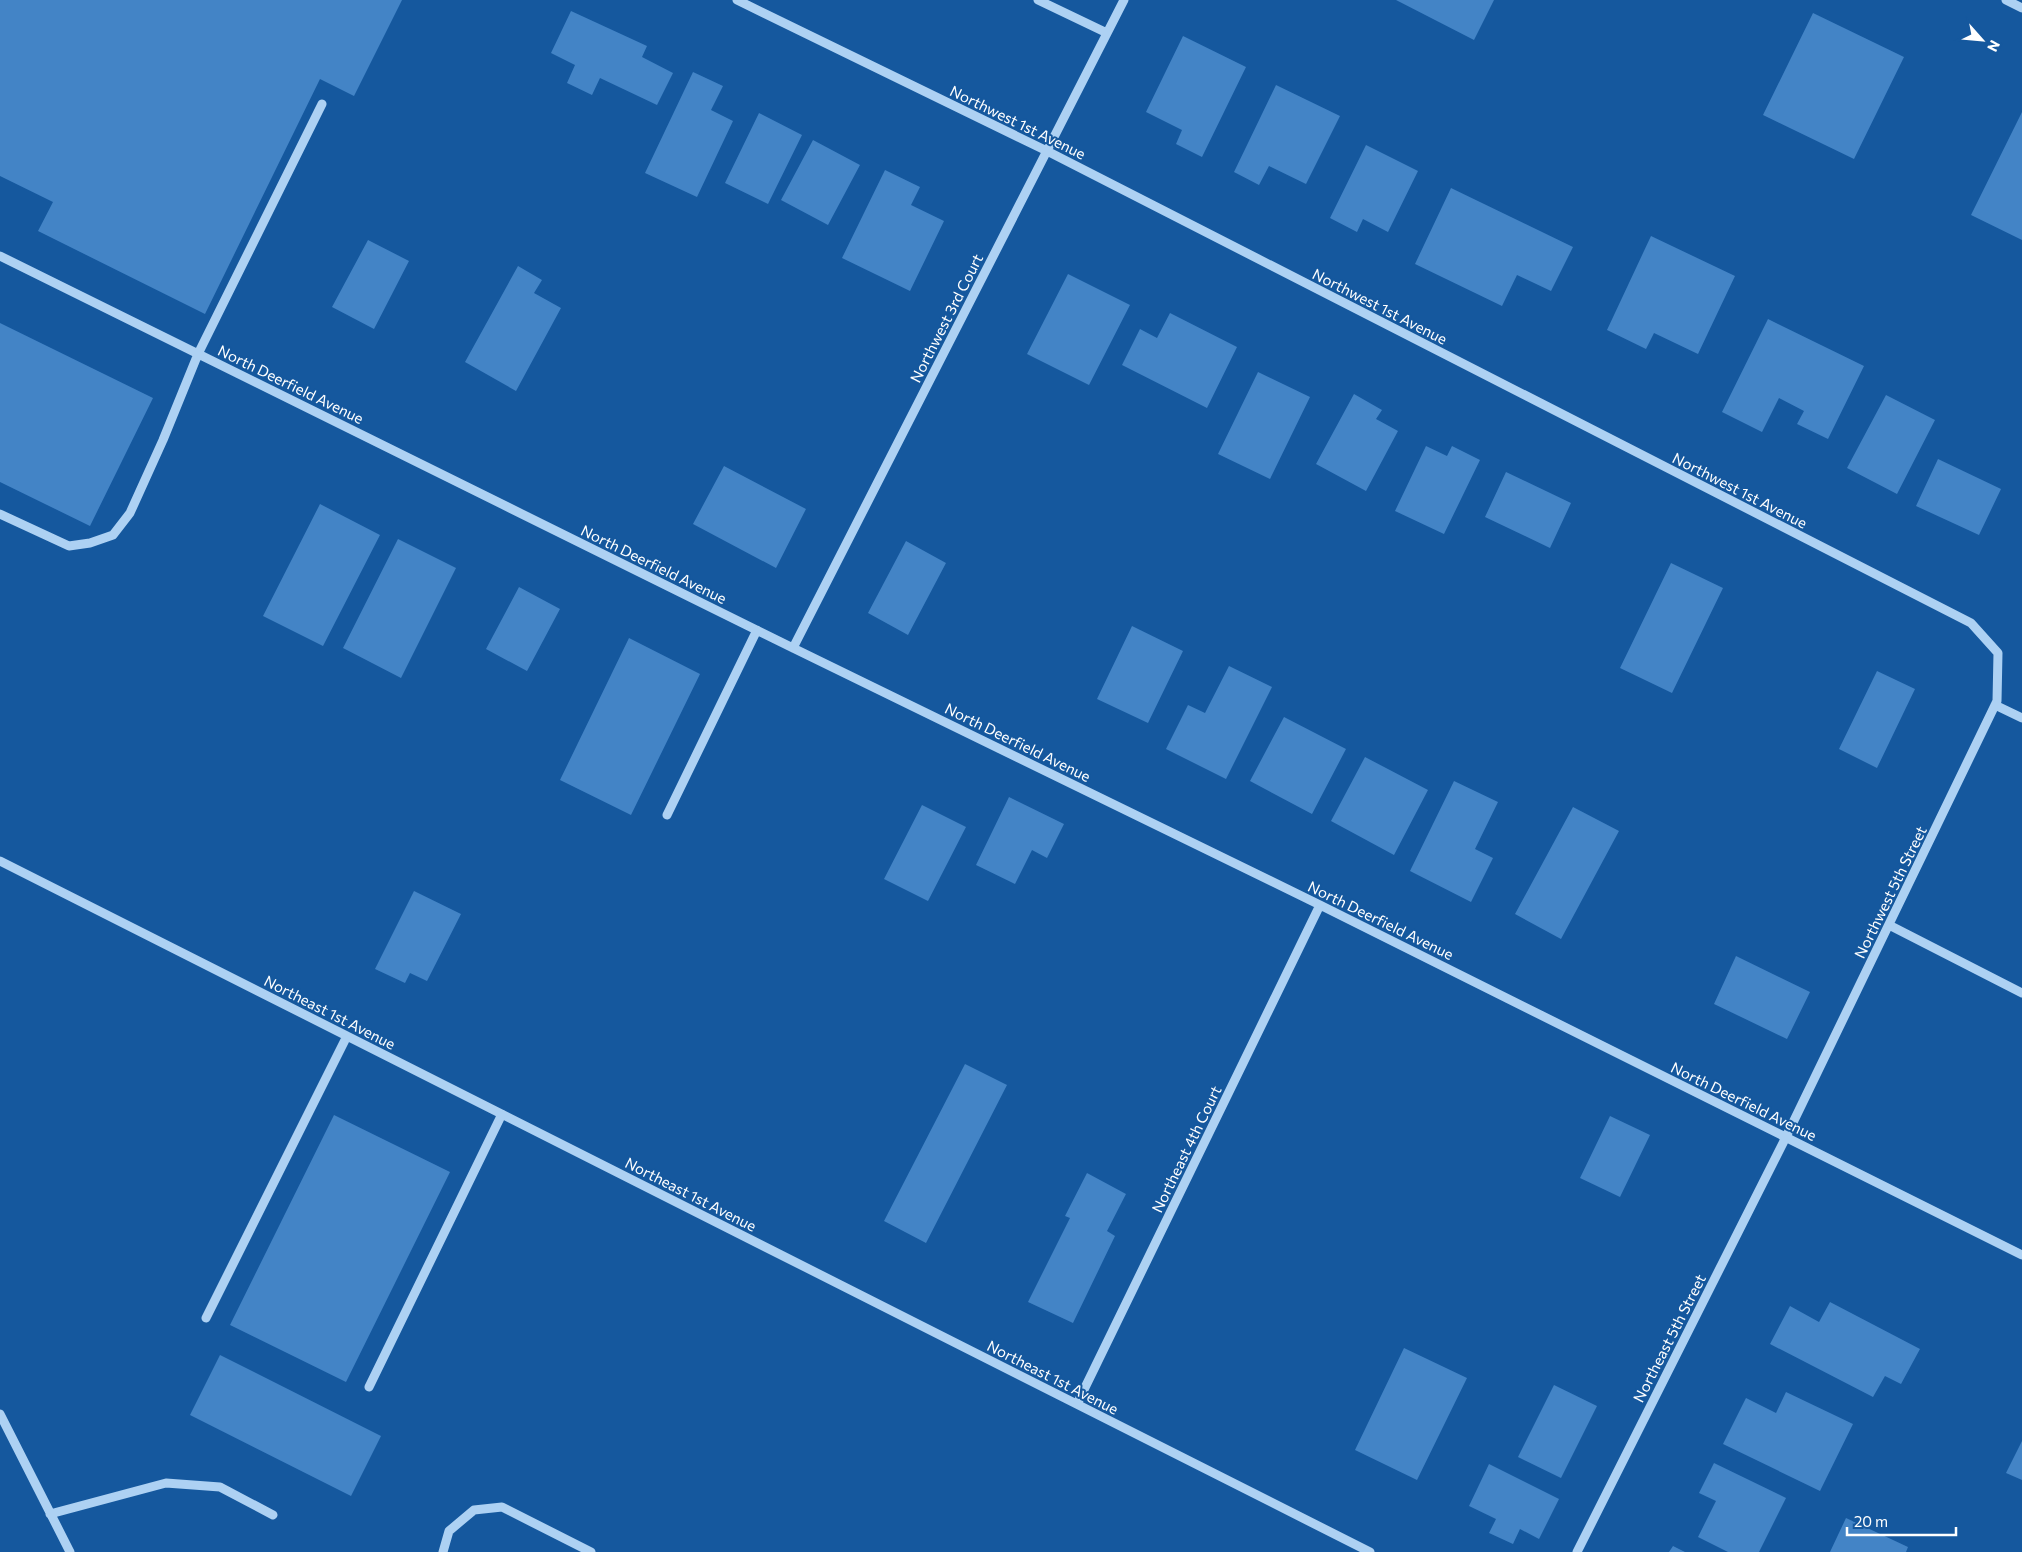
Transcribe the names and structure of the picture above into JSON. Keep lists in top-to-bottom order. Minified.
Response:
{"streets":{"street":["Northwest 1st Avenue","Northwest 3rd Court","North Deerfield Avenue","Northwest 5th Street","Northeast 1st Avenue","Northeast 4th Court","Northeast 5th Street"]},"crossings":[["Northwest 1st Avenue","Northwest 3rd Court"],["Northwest 1st Avenue","Northwest 5th Street"],["Northwest 3rd Court","North Deerfield Avenue"],["North Deerfield Avenue","Northwest 5th Street"],["North Deerfield Avenue","Northeast 4th Court"],["North Deerfield Avenue","Northeast 5th Street"],["Northwest 5th Street","Northeast 5th Street"],["Northeast 1st Avenue","Northeast 4th Court"]],"scale_bar":"20 m","north":"bottom right"}
